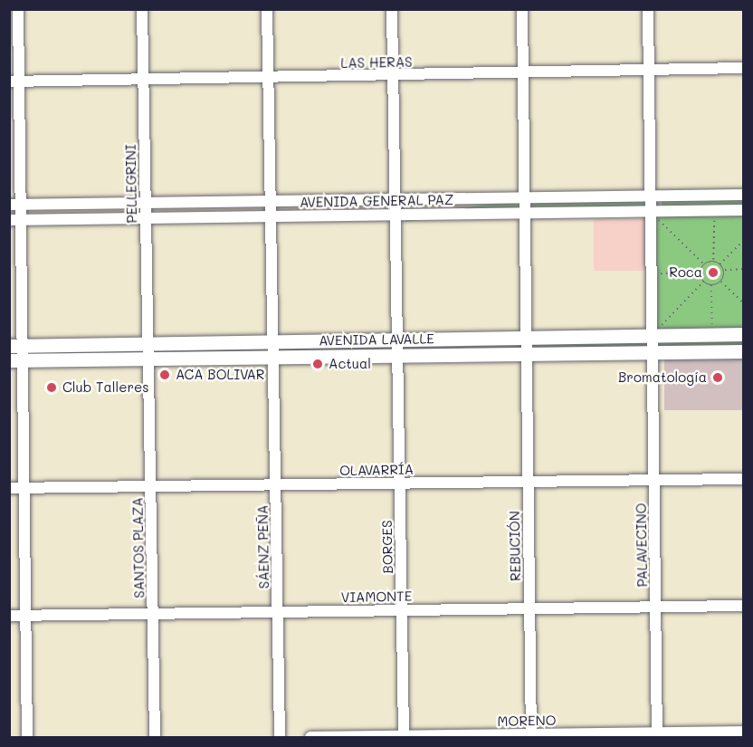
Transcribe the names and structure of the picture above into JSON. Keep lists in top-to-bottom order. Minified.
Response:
{"streets":{"main road":["AVENIDA LAVALLE"],"street":["LAS HERAS","PELLEGRINI","AVENIDA GENERAL PAZ","OLAVARRÍA","PALAVECINO","REBUCIÓN","SÁENZ PEÑA","BORGES","SANTOS PLAZA","VIAMONTE","MORENO"]},"crossings":[["LAS HERAS","PELLEGRINI"],["LAS HERAS","PALAVECINO"],["LAS HERAS","REBUCIÓN"],["LAS HERAS","SÁENZ PEÑA"],["LAS HERAS","BORGES"],["PELLEGRINI","AVENIDA GENERAL PAZ"],["PELLEGRINI","AVENIDA LAVALLE"],["PELLEGRINI","SANTOS PLAZA"],["AVENIDA GENERAL PAZ","PALAVECINO"],["AVENIDA GENERAL PAZ","REBUCIÓN"],["AVENIDA GENERAL PAZ","SÁENZ PEÑA"],["AVENIDA GENERAL PAZ","BORGES"],["AVENIDA LAVALLE","PALAVECINO"],["AVENIDA LAVALLE","REBUCIÓN"],["AVENIDA LAVALLE","SÁENZ PEÑA"],["AVENIDA LAVALLE","BORGES"],["AVENIDA LAVALLE","SANTOS PLAZA"],["OLAVARRÍA","PALAVECINO"],["OLAVARRÍA","REBUCIÓN"],["OLAVARRÍA","SÁENZ PEÑA"],["OLAVARRÍA","BORGES"],["OLAVARRÍA","SANTOS PLAZA"],["PALAVECINO","VIAMONTE"],["PALAVECINO","MORENO"],["REBUCIÓN","VIAMONTE"],["REBUCIÓN","MORENO"],["SÁENZ PEÑA","VIAMONTE"],["BORGES","VIAMONTE"],["BORGES","MORENO"],["SANTOS PLAZA","VIAMONTE"]],"places":["Roca","Actual","ACA BOLIVAR","Bromatología","Club Talleres"]}
